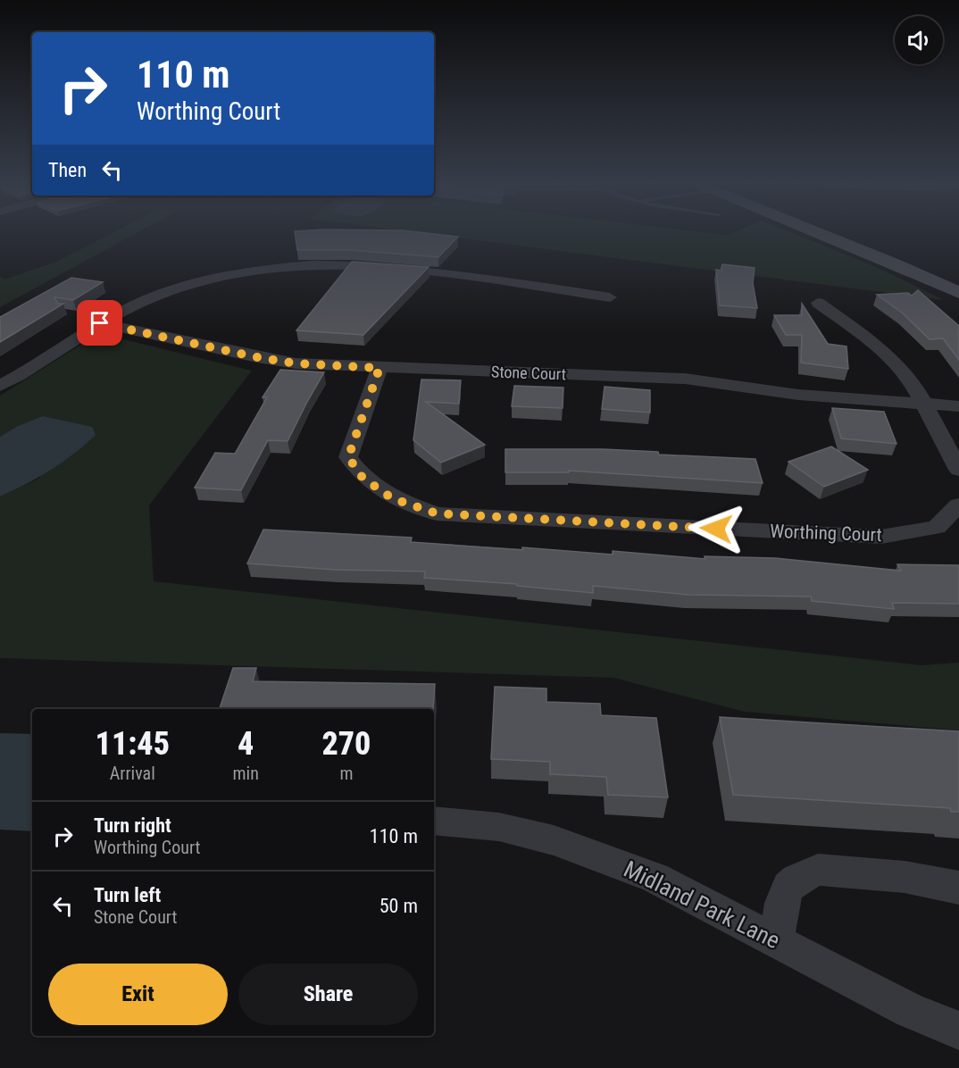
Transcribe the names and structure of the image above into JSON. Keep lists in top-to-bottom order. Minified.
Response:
{"streets":{"street":["Stone Court","Worthing Court","Midland Park Lane"]},"crossings":[["Stone Court","Worthing Court"]],"page":{"turn":["110 m","Worthing Court"],"then":"Then","eta":["11:45","Arrival","4","min","270","m"],"list":[{"name":"Turn right","note":"Worthing Court","value":"110 m"},{"name":"Turn left","note":"Stone Court","value":"50 m"}],"buttons":["Exit","Share"]}}
